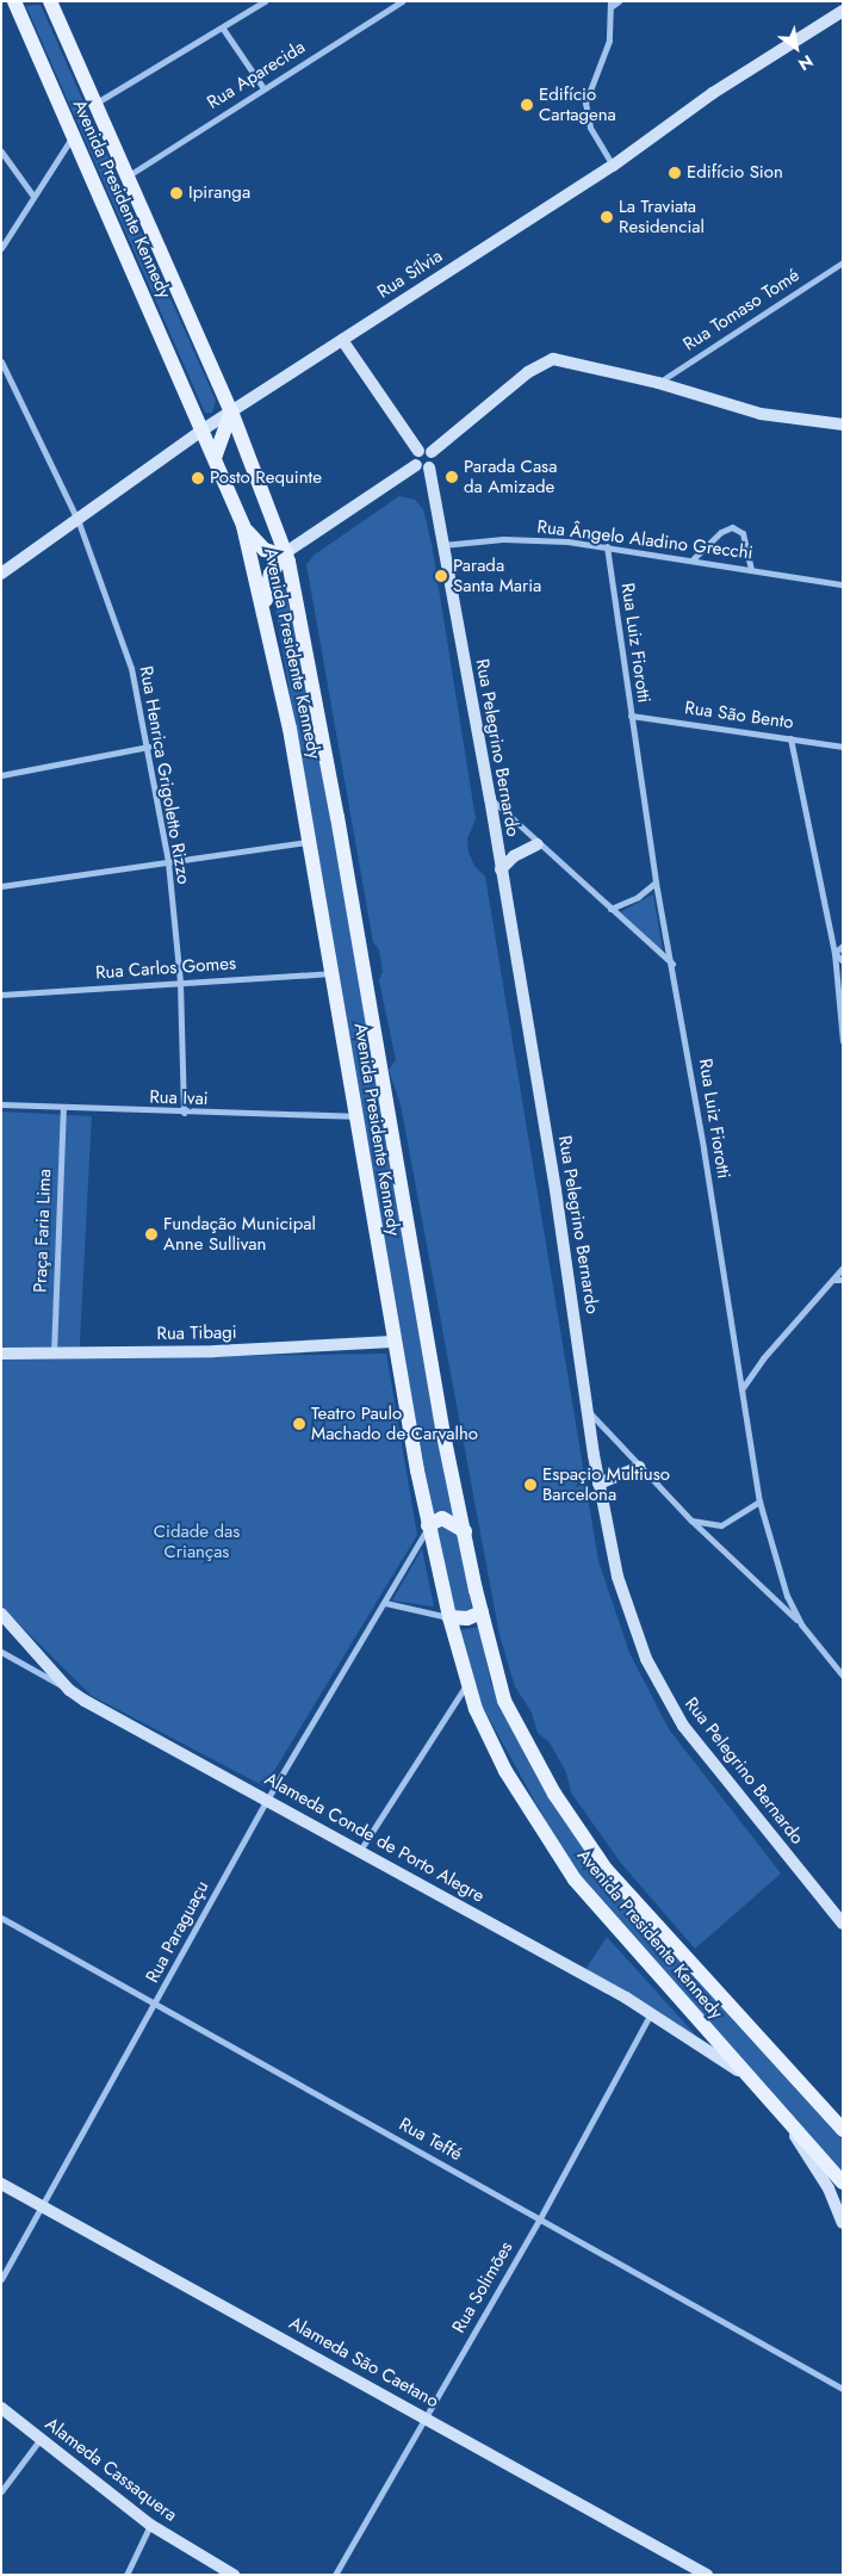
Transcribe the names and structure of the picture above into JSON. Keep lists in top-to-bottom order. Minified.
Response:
{"streets":{"main road":["Avenida Presidente Kennedy"],"street":["Rua Aparecida","Rua Sílvia","Rua Tomaso Tomé","Rua Ângelo Aladino Grecchi","Rua Luiz Fiorotti","Rua São Bento","Rua Pelegrino Bernardo","Rua Henrica Grigoletto Rizzo","Rua Carlos Gomes","Rua Ivai","Praça Faria Lima","Rua Tibagi","Alameda Conde de Porto Alegre","Rua Paraguaçu","Rua Teffé","Rua Solimões","Alameda São Caetano","Alameda Cassaquera"]},"crossings":[["Rua Aparecida","Avenida Presidente Kennedy"],["Avenida Presidente Kennedy","Rua Sílvia"],["Avenida Presidente Kennedy","Rua Carlos Gomes"],["Avenida Presidente Kennedy","Rua Ivai"],["Avenida Presidente Kennedy","Rua Tibagi"],["Avenida Presidente Kennedy","Alameda Conde de Porto Alegre"],["Avenida Presidente Kennedy","Rua Paraguaçu"],["Rua Sílvia","Rua Henrica Grigoletto Rizzo"],["Rua Ângelo Aladino Grecchi","Rua Luiz Fiorotti"],["Rua Ângelo Aladino Grecchi","Rua Pelegrino Bernardo"],["Rua Luiz Fiorotti","Rua São Bento"],["Rua Henrica Grigoletto Rizzo","Rua Carlos Gomes"],["Rua Henrica Grigoletto Rizzo","Rua Ivai"],["Rua Ivai","Praça Faria Lima"],["Praça Faria Lima","Rua Tibagi"],["Alameda Conde de Porto Alegre","Rua Paraguaçu"],["Alameda Conde de Porto Alegre","Rua Solimões"],["Rua Paraguaçu","Rua Teffé"],["Rua Paraguaçu","Alameda São Caetano"],["Rua Teffé","Rua Solimões"],["Rua Solimões","Alameda São Caetano"]],"parks":["Cidade das Crianças"],"places":["Edifício Cartagena","Edifício Sion","Ipiranga","La Traviata Residencial","Parada Casa da Amizade","Posto Requinte","Parada Santa Maria","Fundação Municipal Anne Sullivan","Teatro Paulo Machado de Carvalho","Espaçio Multiuso Barcelona"],"north":"bottom right"}
